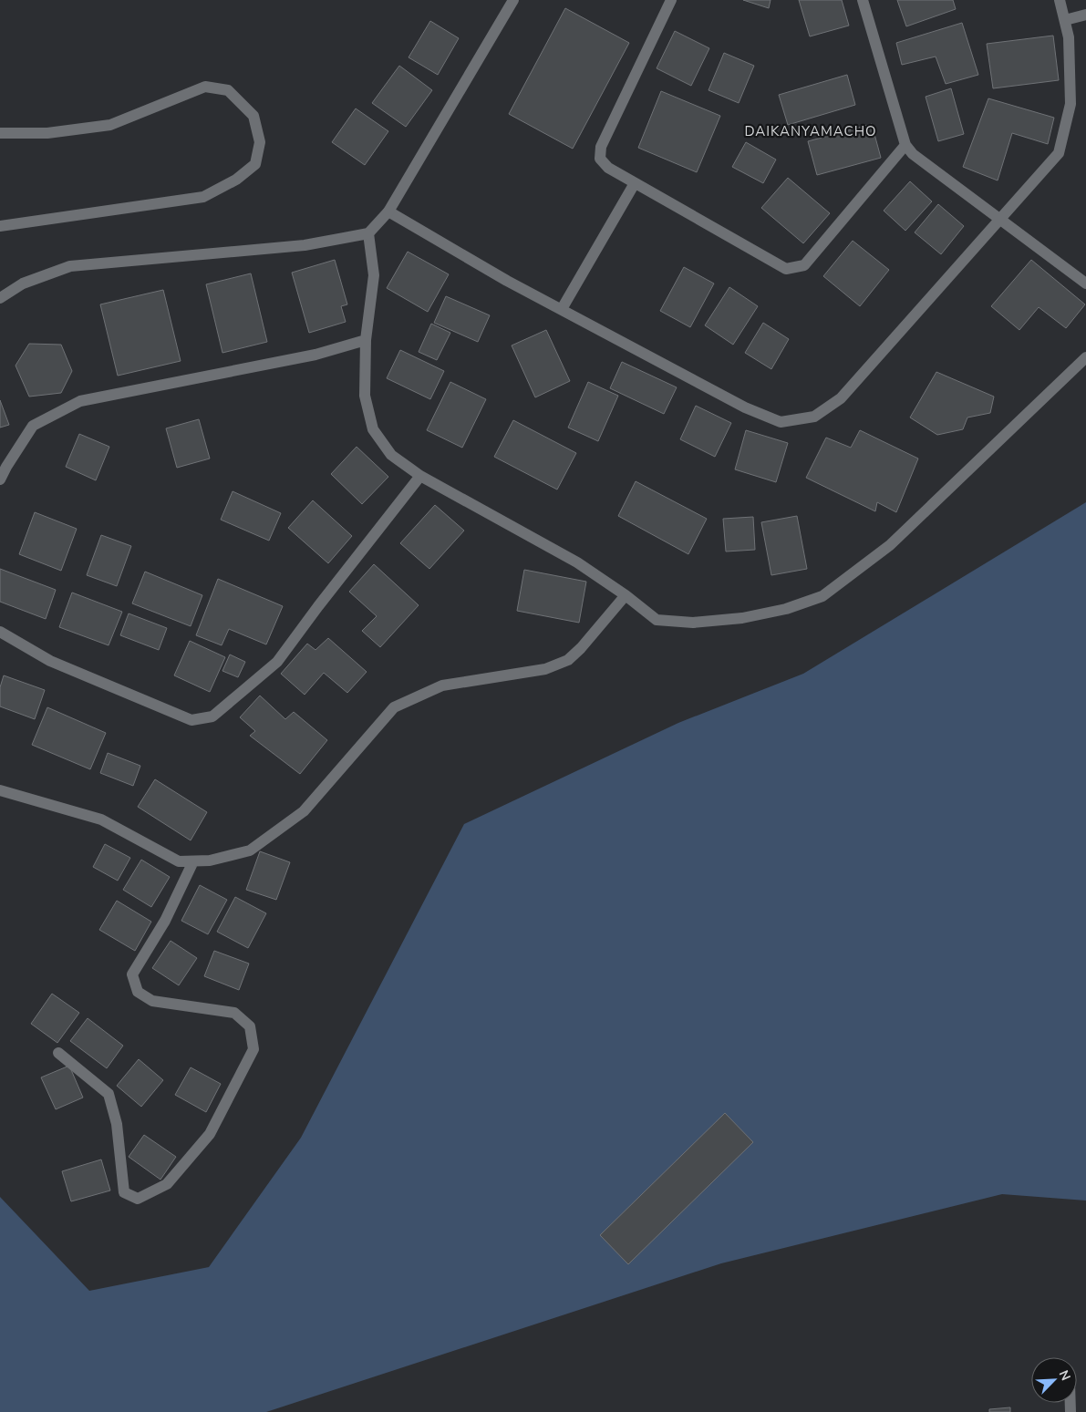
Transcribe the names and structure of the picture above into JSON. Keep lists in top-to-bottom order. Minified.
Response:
{"districts":["DAIKANYAMACHO"],"north":"top right"}
